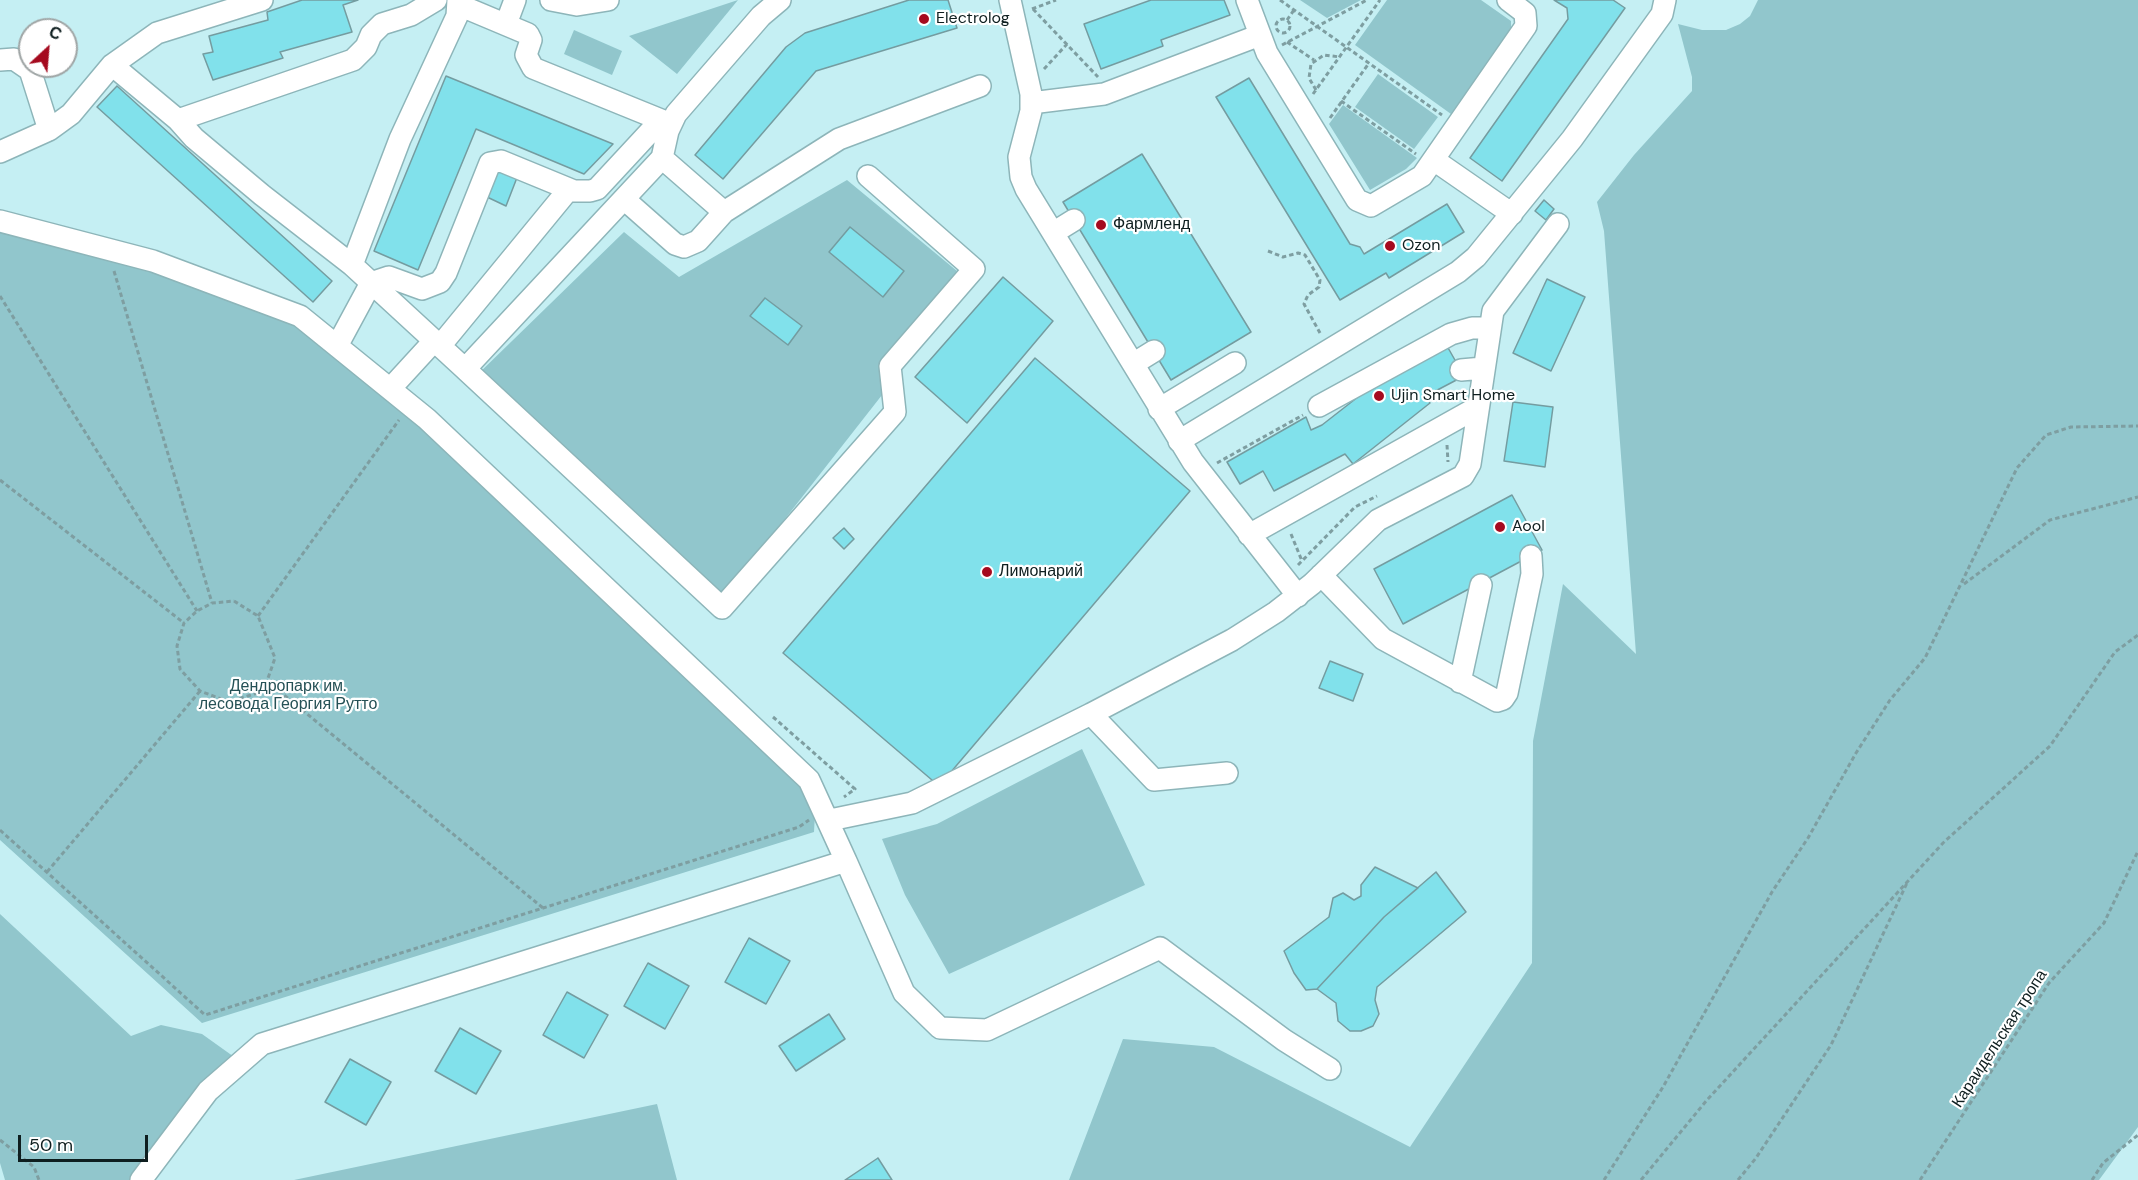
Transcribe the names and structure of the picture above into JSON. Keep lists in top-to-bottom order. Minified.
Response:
{"streets":{"path":["Караидельская тропа"]},"parks":["Дендропарк им. лесовода Георгия Рутто"],"places":["Electrolog","Фармленд","Ozon","Ujin Smart Home","Aool","Лимонарий"],"scale_bar":"50 m","north":"top right"}
